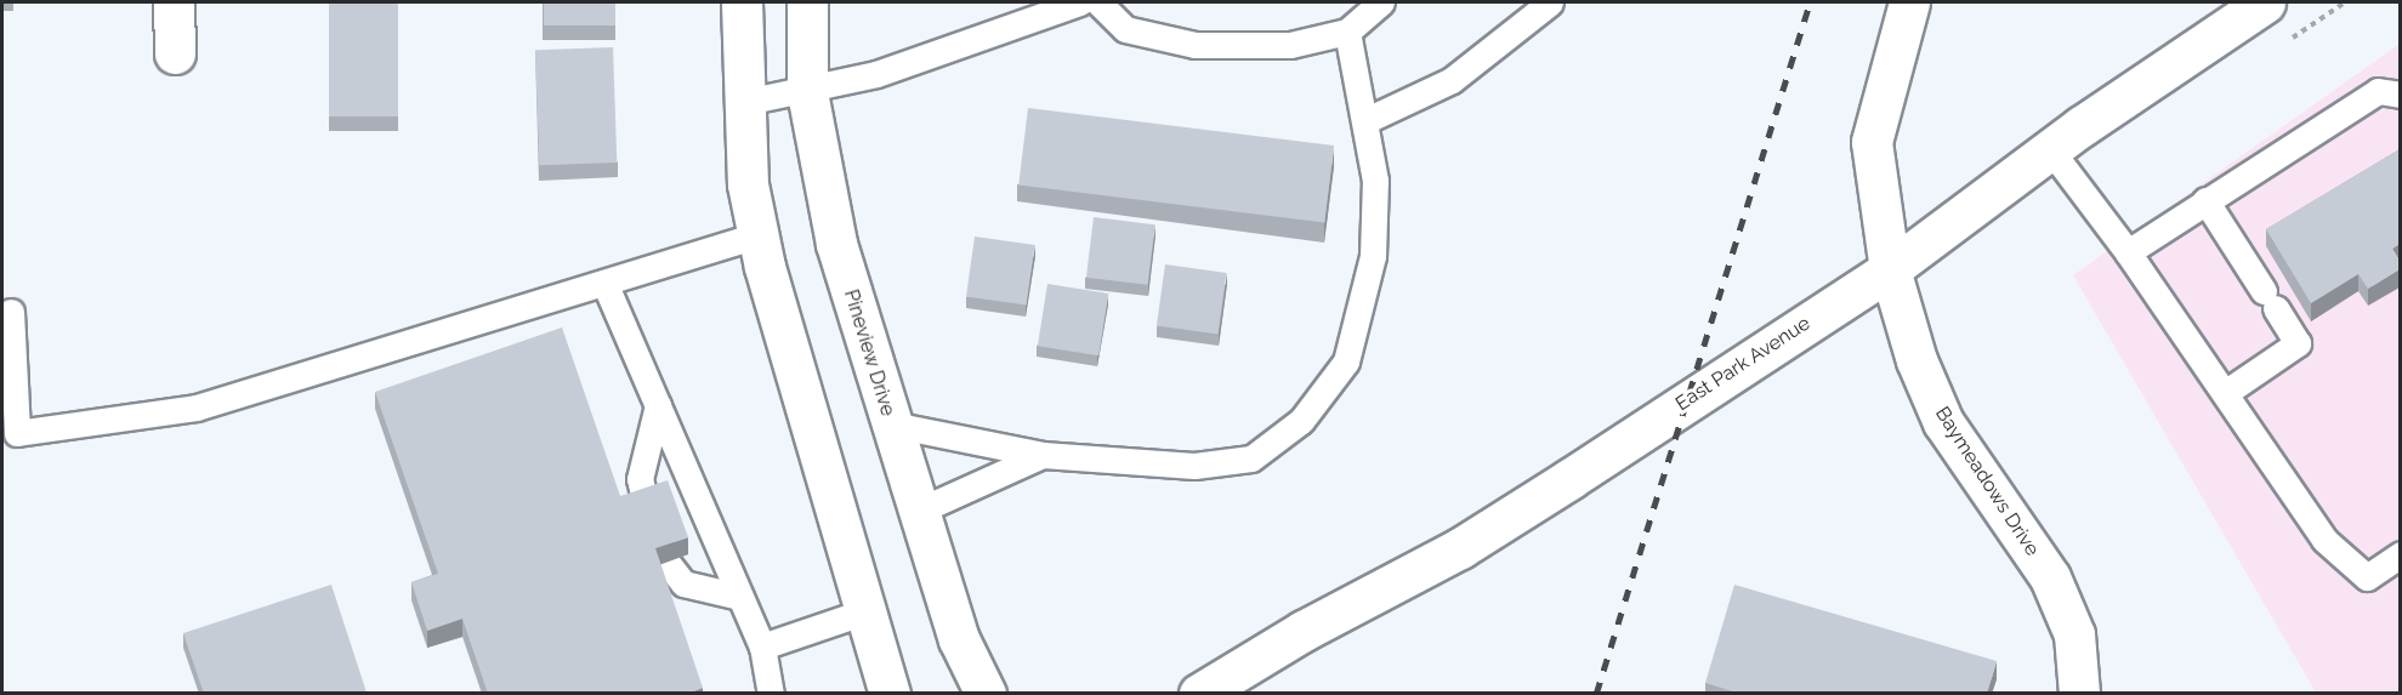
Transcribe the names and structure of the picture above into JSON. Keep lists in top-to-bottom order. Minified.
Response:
{"streets":{"street":["Pineview Drive","East Park Avenue","Baymeadows Drive"]},"crossings":[["East Park Avenue","Baymeadows Drive"]]}
